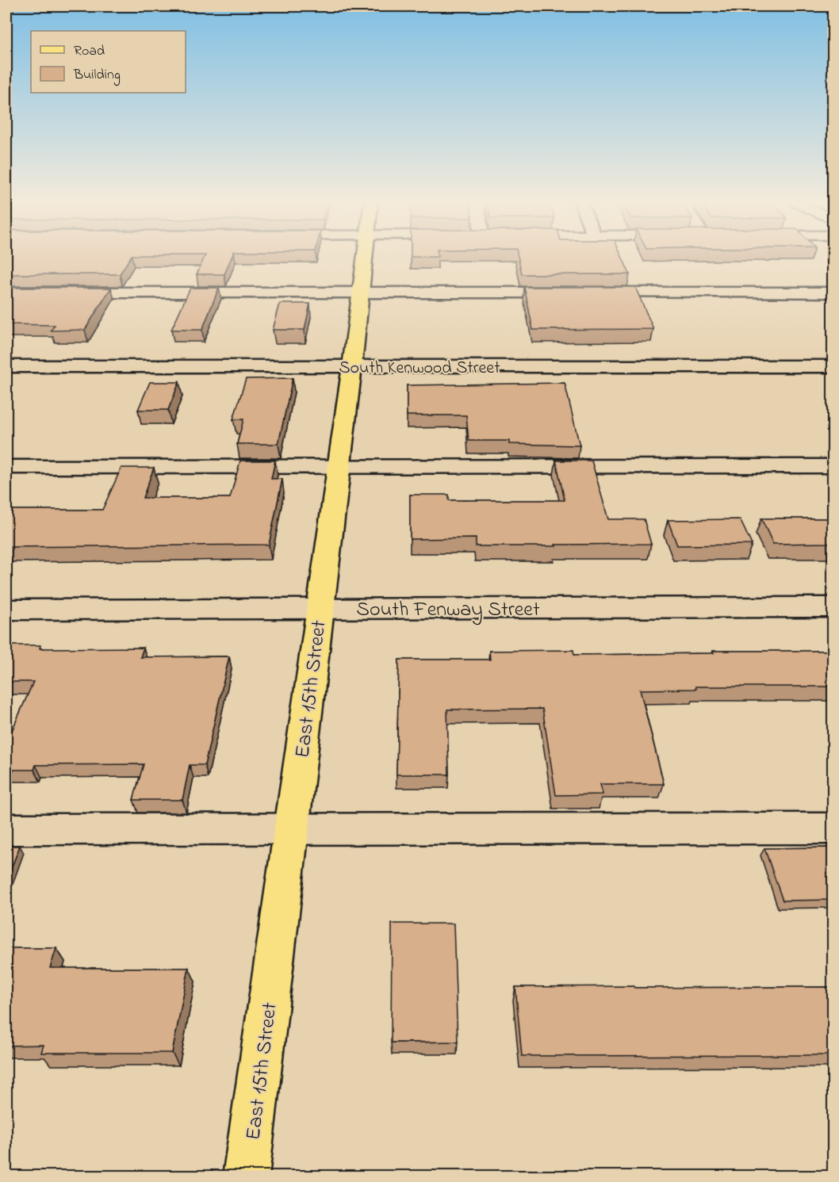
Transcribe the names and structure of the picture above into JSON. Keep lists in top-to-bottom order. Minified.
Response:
{"streets":{"main road":["East 15th Street"],"street":["South Kenwood Street","South Fenway Street"]},"crossings":[["South Kenwood Street","East 15th Street"],["South Fenway Street","East 15th Street"]],"legend":["Road","Building"]}
